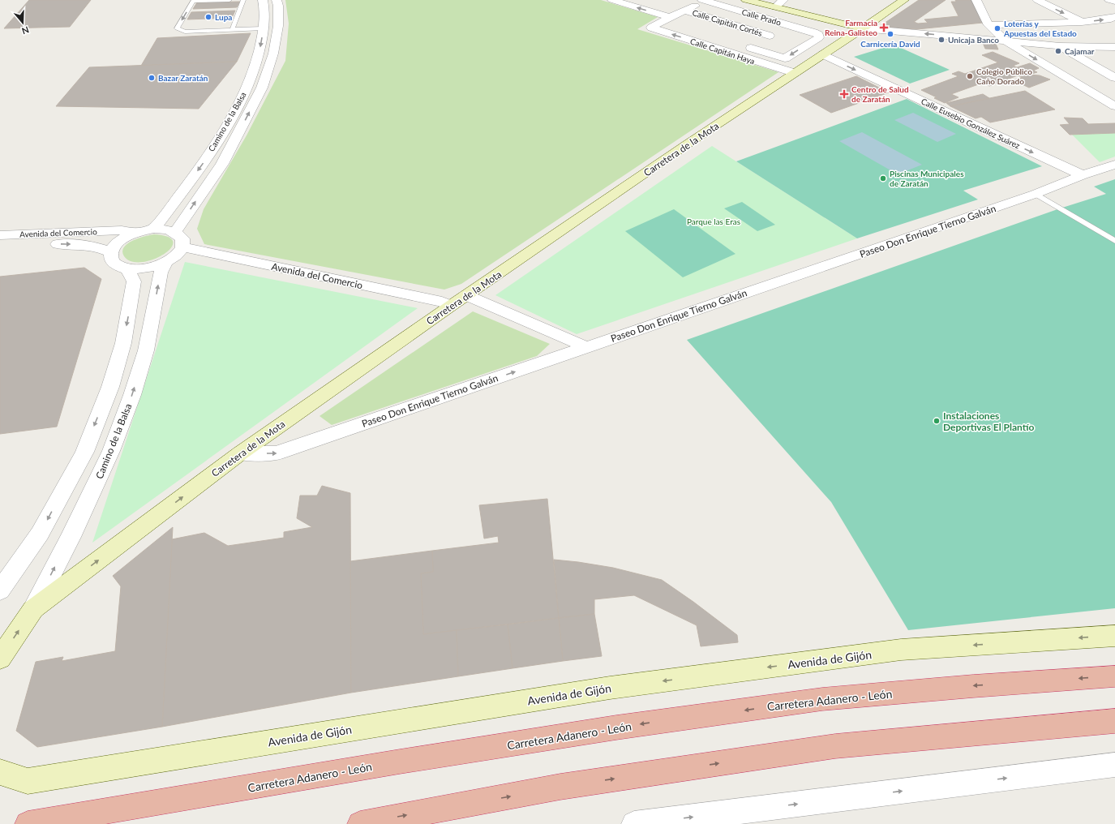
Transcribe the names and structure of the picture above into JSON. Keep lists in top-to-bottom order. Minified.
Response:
{"streets":{"highway":["Carretera Adanero - León"],"main road":["Carretera de la Mota","Avenida de Gijón"],"street":["Calle Prado","Calle Capitán Cortés","Calle Capitán Haya","Camino de la Balsa","Calle Eusebio González Suárez","Paseo Don Enrique Tierno Galván","Avenida del Comercio"]},"crossings":[["Calle Capitán Haya","Carretera de la Mota"],["Camino de la Balsa","Carretera de la Mota"],["Calle Eusebio González Suárez","Carretera de la Mota"],["Calle Eusebio González Suárez","Paseo Don Enrique Tierno Galván"],["Carretera de la Mota","Paseo Don Enrique Tierno Galván"],["Carretera de la Mota","Avenida del Comercio"]],"one_way":["Paseo Don Enrique Tierno Galván","Avenida de Gijón"],"parks":["Parque las Eras"],"places":{"other":["Lupa","Loterías y Apuestas del Estado","Carnicería David","Unicaja Banco","Cajamar","Colegio Público Caño Dorado","Bazar Zaratán","Piscinas Municipales de Zaratán","Instalaciones Deportivas El Plantío"],"health":["Farmacia Reina-Galisteo","Centro de Salud de Zaratán"]},"north":"bottom"}
